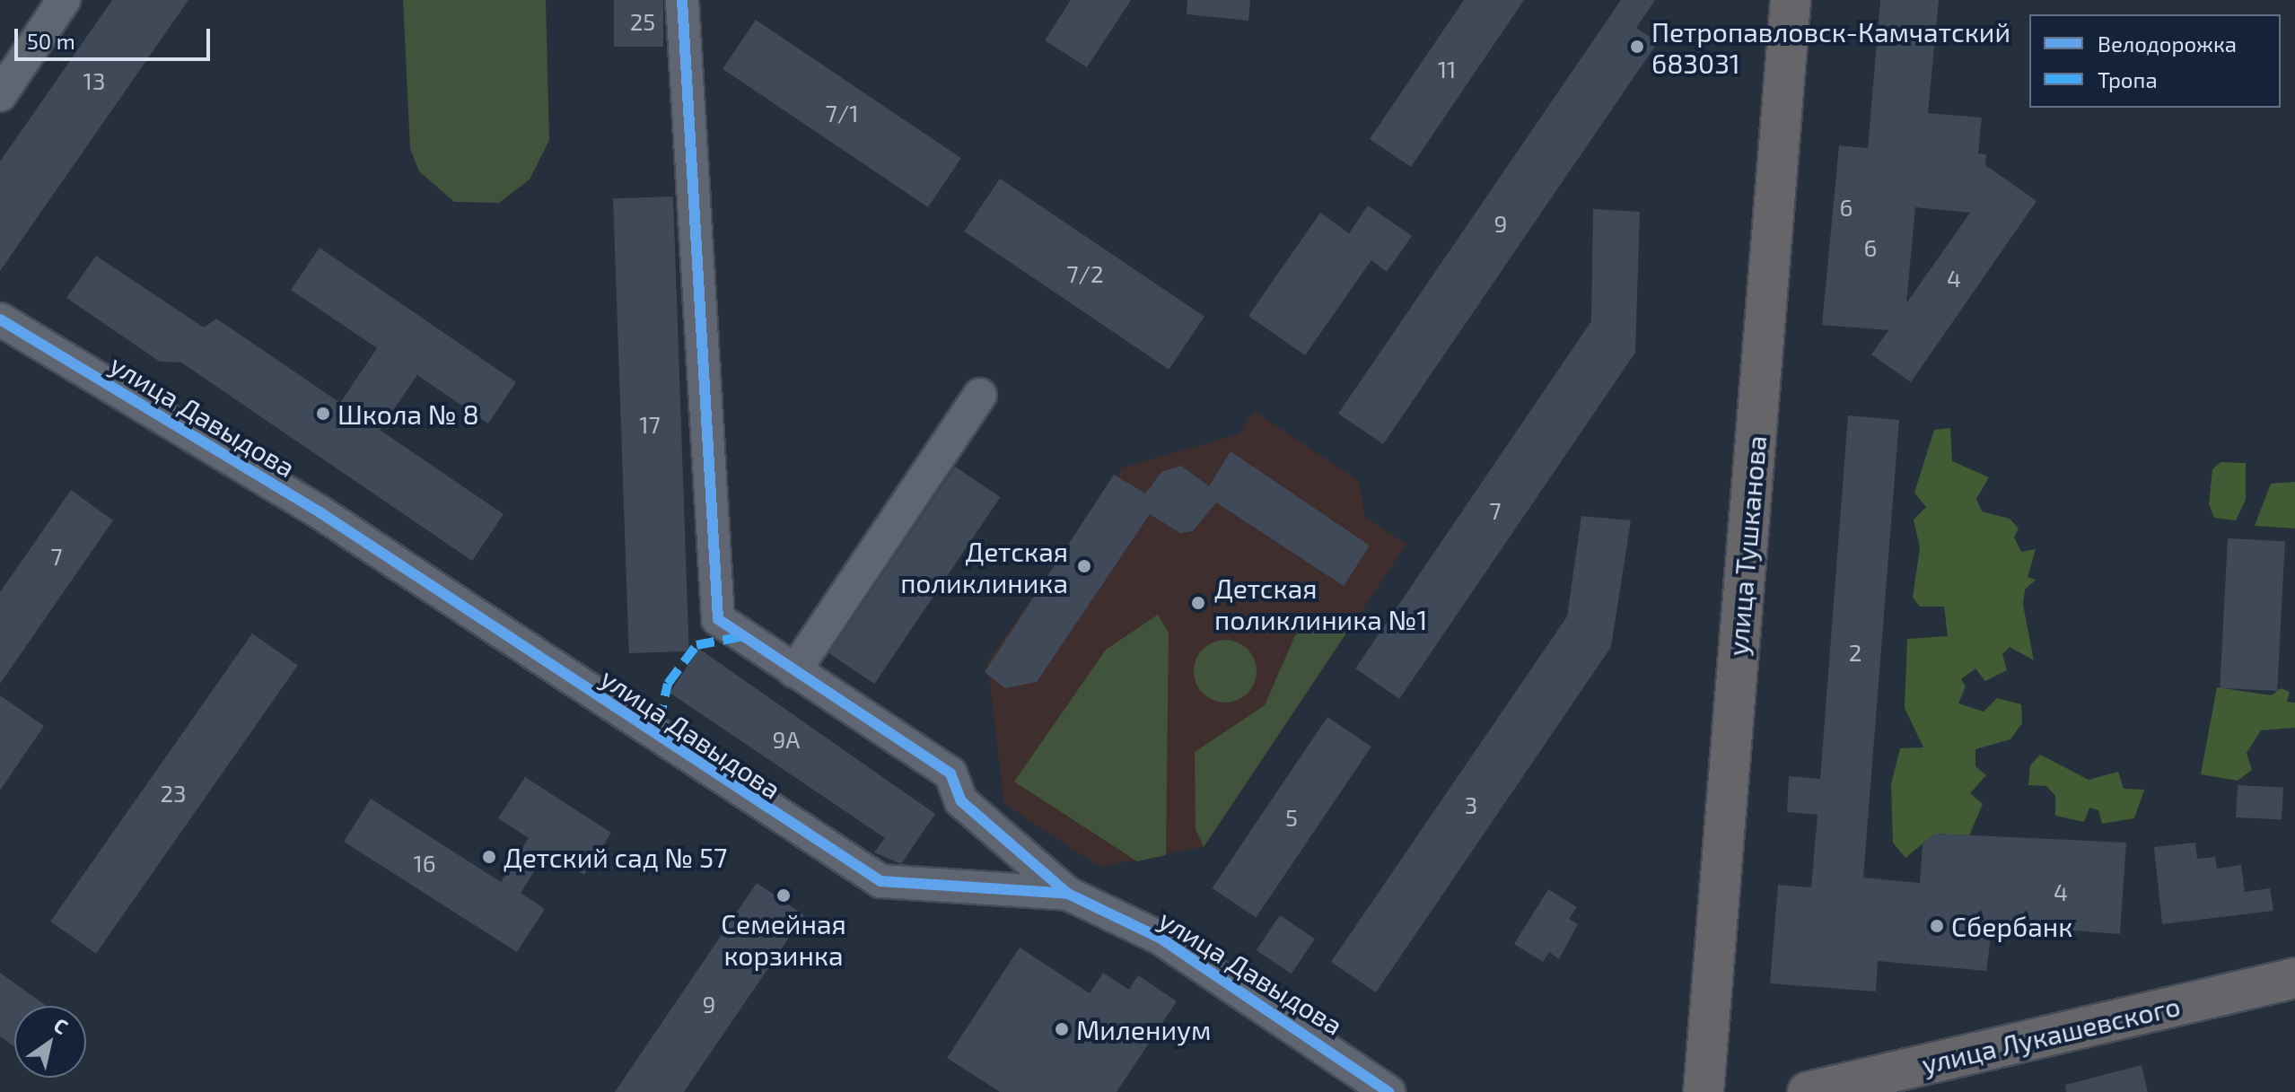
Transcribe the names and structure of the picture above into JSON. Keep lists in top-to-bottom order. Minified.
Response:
{"streets":{"main road":["улица Тушканова","улица Лукашевского"],"street":["улица Давыдова"]},"places":["Петропавловск-Камчатский 683031","Школа № 8","Детская поликлиника","Детская поликлиника №1","Детский сад № 57","Семейная корзинка","Сбербанк","Милениум"],"house_numbers":["25","11","13","7/1","6","9","6","7/2","4","17","7","7","2","9А","23","3","5","16","4","9"],"legend":["Велодорожка","Тропа"],"scale_bar":"50 m","north":"top right"}
